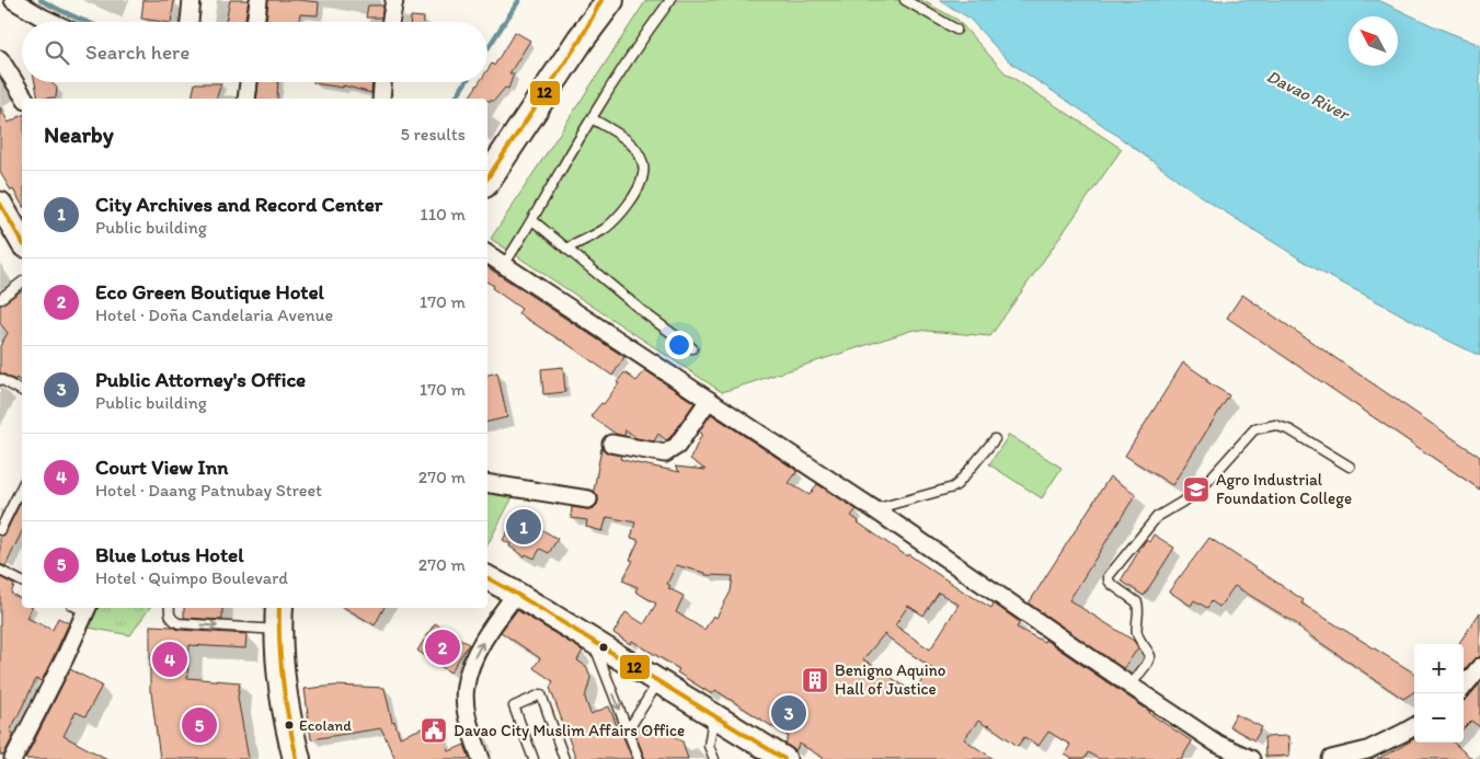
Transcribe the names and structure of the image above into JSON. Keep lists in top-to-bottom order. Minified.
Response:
{"water":["Davao River"],"places":{"school or university":["Agro Industrial Foundation College"],"building":["Benigno Aquino Hall of Justice"],"other":["Ecoland"],"public building":["Davao City Muslim Affairs Office"]},"lines":["transit line 12"],"north":"top left","page":{"search":"Search here","heading":["Nearby","5 results"],"list":[{"mark":"1","name":"City Archives and Record Center","note":"Public building","value":"110 m"},{"mark":"2","name":"Eco Green Boutique Hotel","note":"Hotel · Doña Candelaria Avenue","value":"170 m"},{"mark":"3","name":"Public Attorney's Office","note":"Public building","value":"170 m"},{"mark":"4","name":"Court View Inn","note":"Hotel · Daang Patnubay Street","value":"270 m"},{"mark":"5","name":"Blue Lotus Hotel","note":"Hotel · Quimpo Boulevard","value":"270 m"}],"pins":["1","2","4","3","5"],"map_buttons":["+","−"]}}
